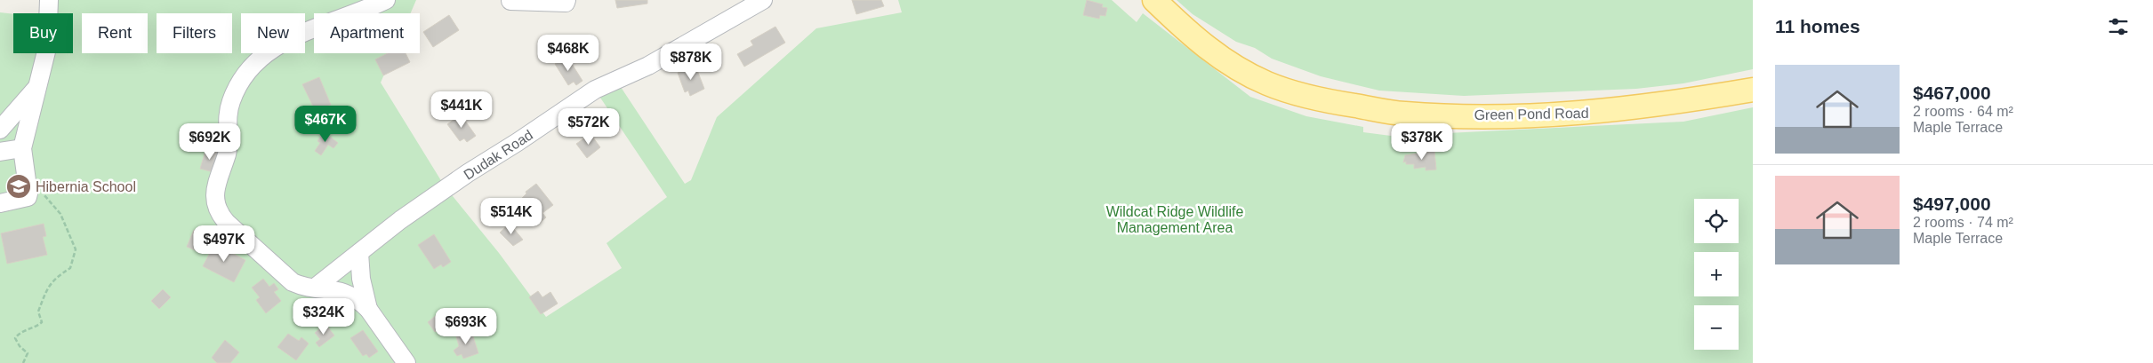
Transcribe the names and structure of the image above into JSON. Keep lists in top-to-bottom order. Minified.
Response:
{"streets":{"main road":["Green Pond Road"],"street":["Dudak Road"]},"parks":["Wildcat Ridge Wildlife Management Area"],"places":{"school or university":["Hibernia School"]},"page":{"heading":"11 homes","chip":["Buy","Rent","Filters","New","Apartment"],"price":["$468K","$878K","$441K","$467K","$572K","$692K","$378K","$514K","$497K","$324K","$693K"],"list":[{"name":"$467,000","note":"2 rooms · 64 m² · Maple Terrace"},{"name":"$497,000","note":"2 rooms · 74 m² · Maple Terrace"}],"map_buttons":["+","−"]}}
